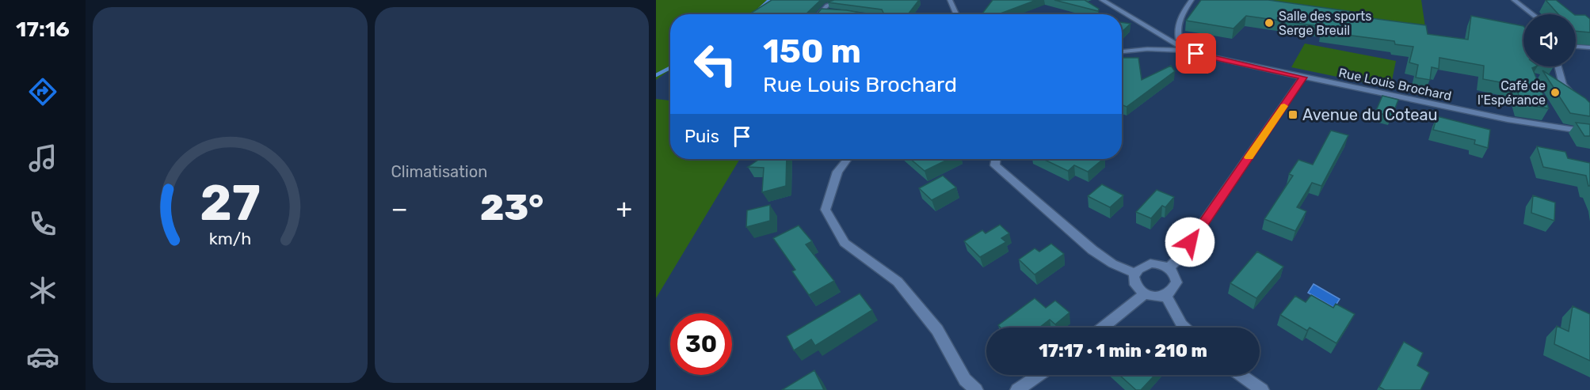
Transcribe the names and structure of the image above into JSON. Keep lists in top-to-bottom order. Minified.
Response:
{"streets":{"street":["Rue Louis Brochard"]},"places":{"other":["Salle des sports Serge Breuil","Café de l'Espérance"],"transit":["Avenue du Coteau"]},"page":{"tabs":"17:16","tile":"Climatisation","turn":["150 m","Rue Louis Brochard"],"then":"Puis","heat":["−","23°","+"],"limit":"30","trip":"17:17 · 1 min · 210 m","gauge":["27","km/h"]}}
